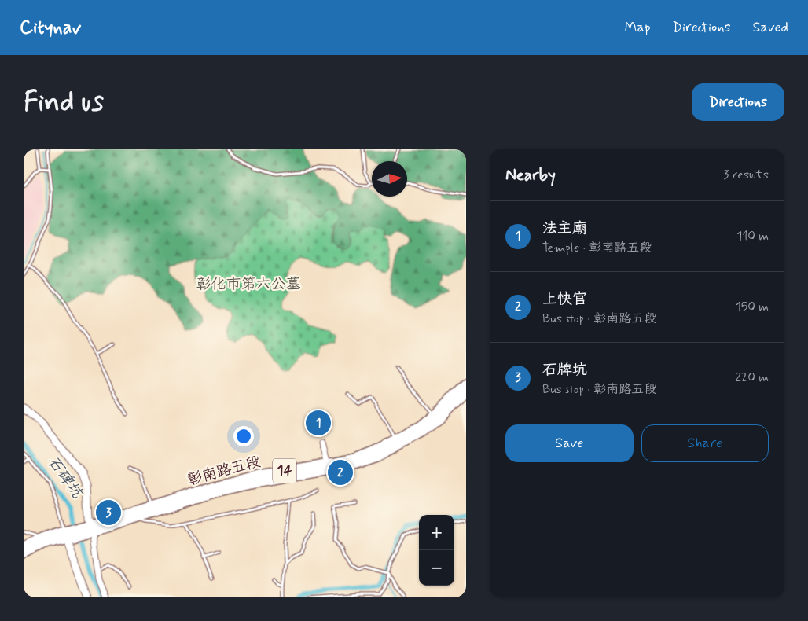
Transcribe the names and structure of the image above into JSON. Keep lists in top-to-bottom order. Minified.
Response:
{"streets":{"main road":["彰南路五段","14"]},"crossings":[["彰南路五段","14"]],"water":["石碑坑"],"parks":["彰化市第六公墓"],"north":"right","page":{"header":"Citynav","nav":["Map","Directions","Saved"],"buttons":["Directions",["Save","Share"]],"title":"Find us","heading":["Nearby","3 results"],"list":[{"mark":"1","name":"法主廟","note":"Temple · 彰南路五段","value":"110 m"},{"mark":"2","name":"上快官","note":"Bus stop · 彰南路五段","value":"150 m"},{"mark":"3","name":"石牌坑","note":"Bus stop · 彰南路五段","value":"220 m"}],"pins":["1","2","3"],"map_buttons":["+","−"]}}
